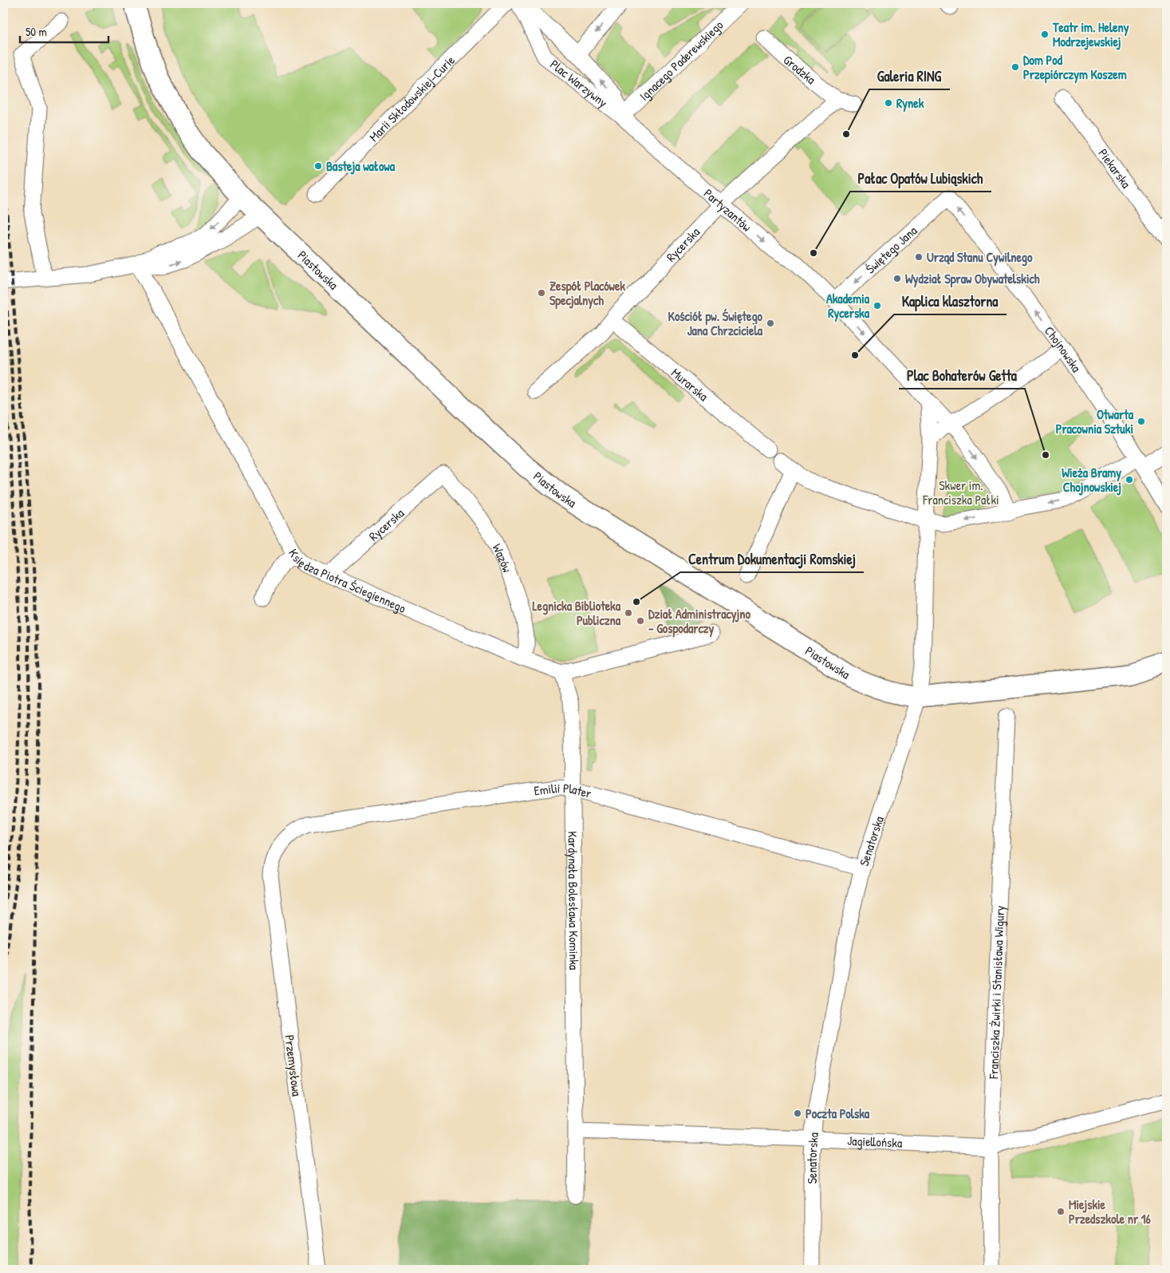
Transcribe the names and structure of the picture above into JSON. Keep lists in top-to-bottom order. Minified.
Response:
{"streets":{"main road":["Piastowska"],"street":["Ignacego Paderewskiego","Grodzka","Plac Warzywny","Marii Skłodowskiej-Curie","Piekarska","Partyzantów","Rycerska","Świętego Jana","Chojnowska","Murarska","Wazów","Księdza Piotra Ściegiennego","Emilii Plater","Senatorska","Kardynała Bolesława Kominka","Franciszka Żwirki i Stanisława Wigury","Przemysłowa","Jagiellońska"]},"crossings":[["Ignacego Paderewskiego","Plac Warzywny"],["Ignacego Paderewskiego","Partyzantów"],["Grodzka","Rycerska"],["Plac Warzywny","Partyzantów"],["Partyzantów","Rycerska"],["Partyzantów","Świętego Jana"],["Partyzantów","Senatorska"],["Rycerska","Murarska"],["Rycerska","Wazów"],["Rycerska","Księdza Piotra Ściegiennego"],["Świętego Jana","Chojnowska"],["Piastowska","Senatorska"],["Wazów","Księdza Piotra Ściegiennego"],["Księdza Piotra Ściegiennego","Kardynała Bolesława Kominka"],["Emilii Plater","Senatorska"],["Emilii Plater","Kardynała Bolesława Kominka"],["Emilii Plater","Przemysłowa"],["Senatorska","Jagiellońska"],["Kardynała Bolesława Kominka","Jagiellońska"],["Franciszka Żwirki i Stanisława Wigury","Jagiellońska"]],"one_way":["Partyzantów","Świętego Jana","Chojnowska"],"parks":["Skwer im. Franciszka Pałki"],"places":["Teatr im. Heleny Modrzejewskiej","Dom Pod Przepiórczym Koszem","Rynek","Galeria RING","Basteja wałowa","Pałac Opatów Lubiąskich","Urząd Stanu Cywilnego","Wydział Spraw Obywatelskich","Zespół Placówek Specjalnych","Akademia Rycerska","Kościół pw. Świętego Jana Chrzciciela","Kaplica klasztorna","Otwarta Pracownia Sztuki","Plac Bohaterów Getta","Wieża Bramy Chojnowskiej","Centrum Dokumentacji Romskiej","Legnicka Biblioteka Publiczna","Dział Administracyjno - Gospodarczy","Poczta Polska","Miejskie Przedszkole nr 16"],"scale_bar":"50 m"}
